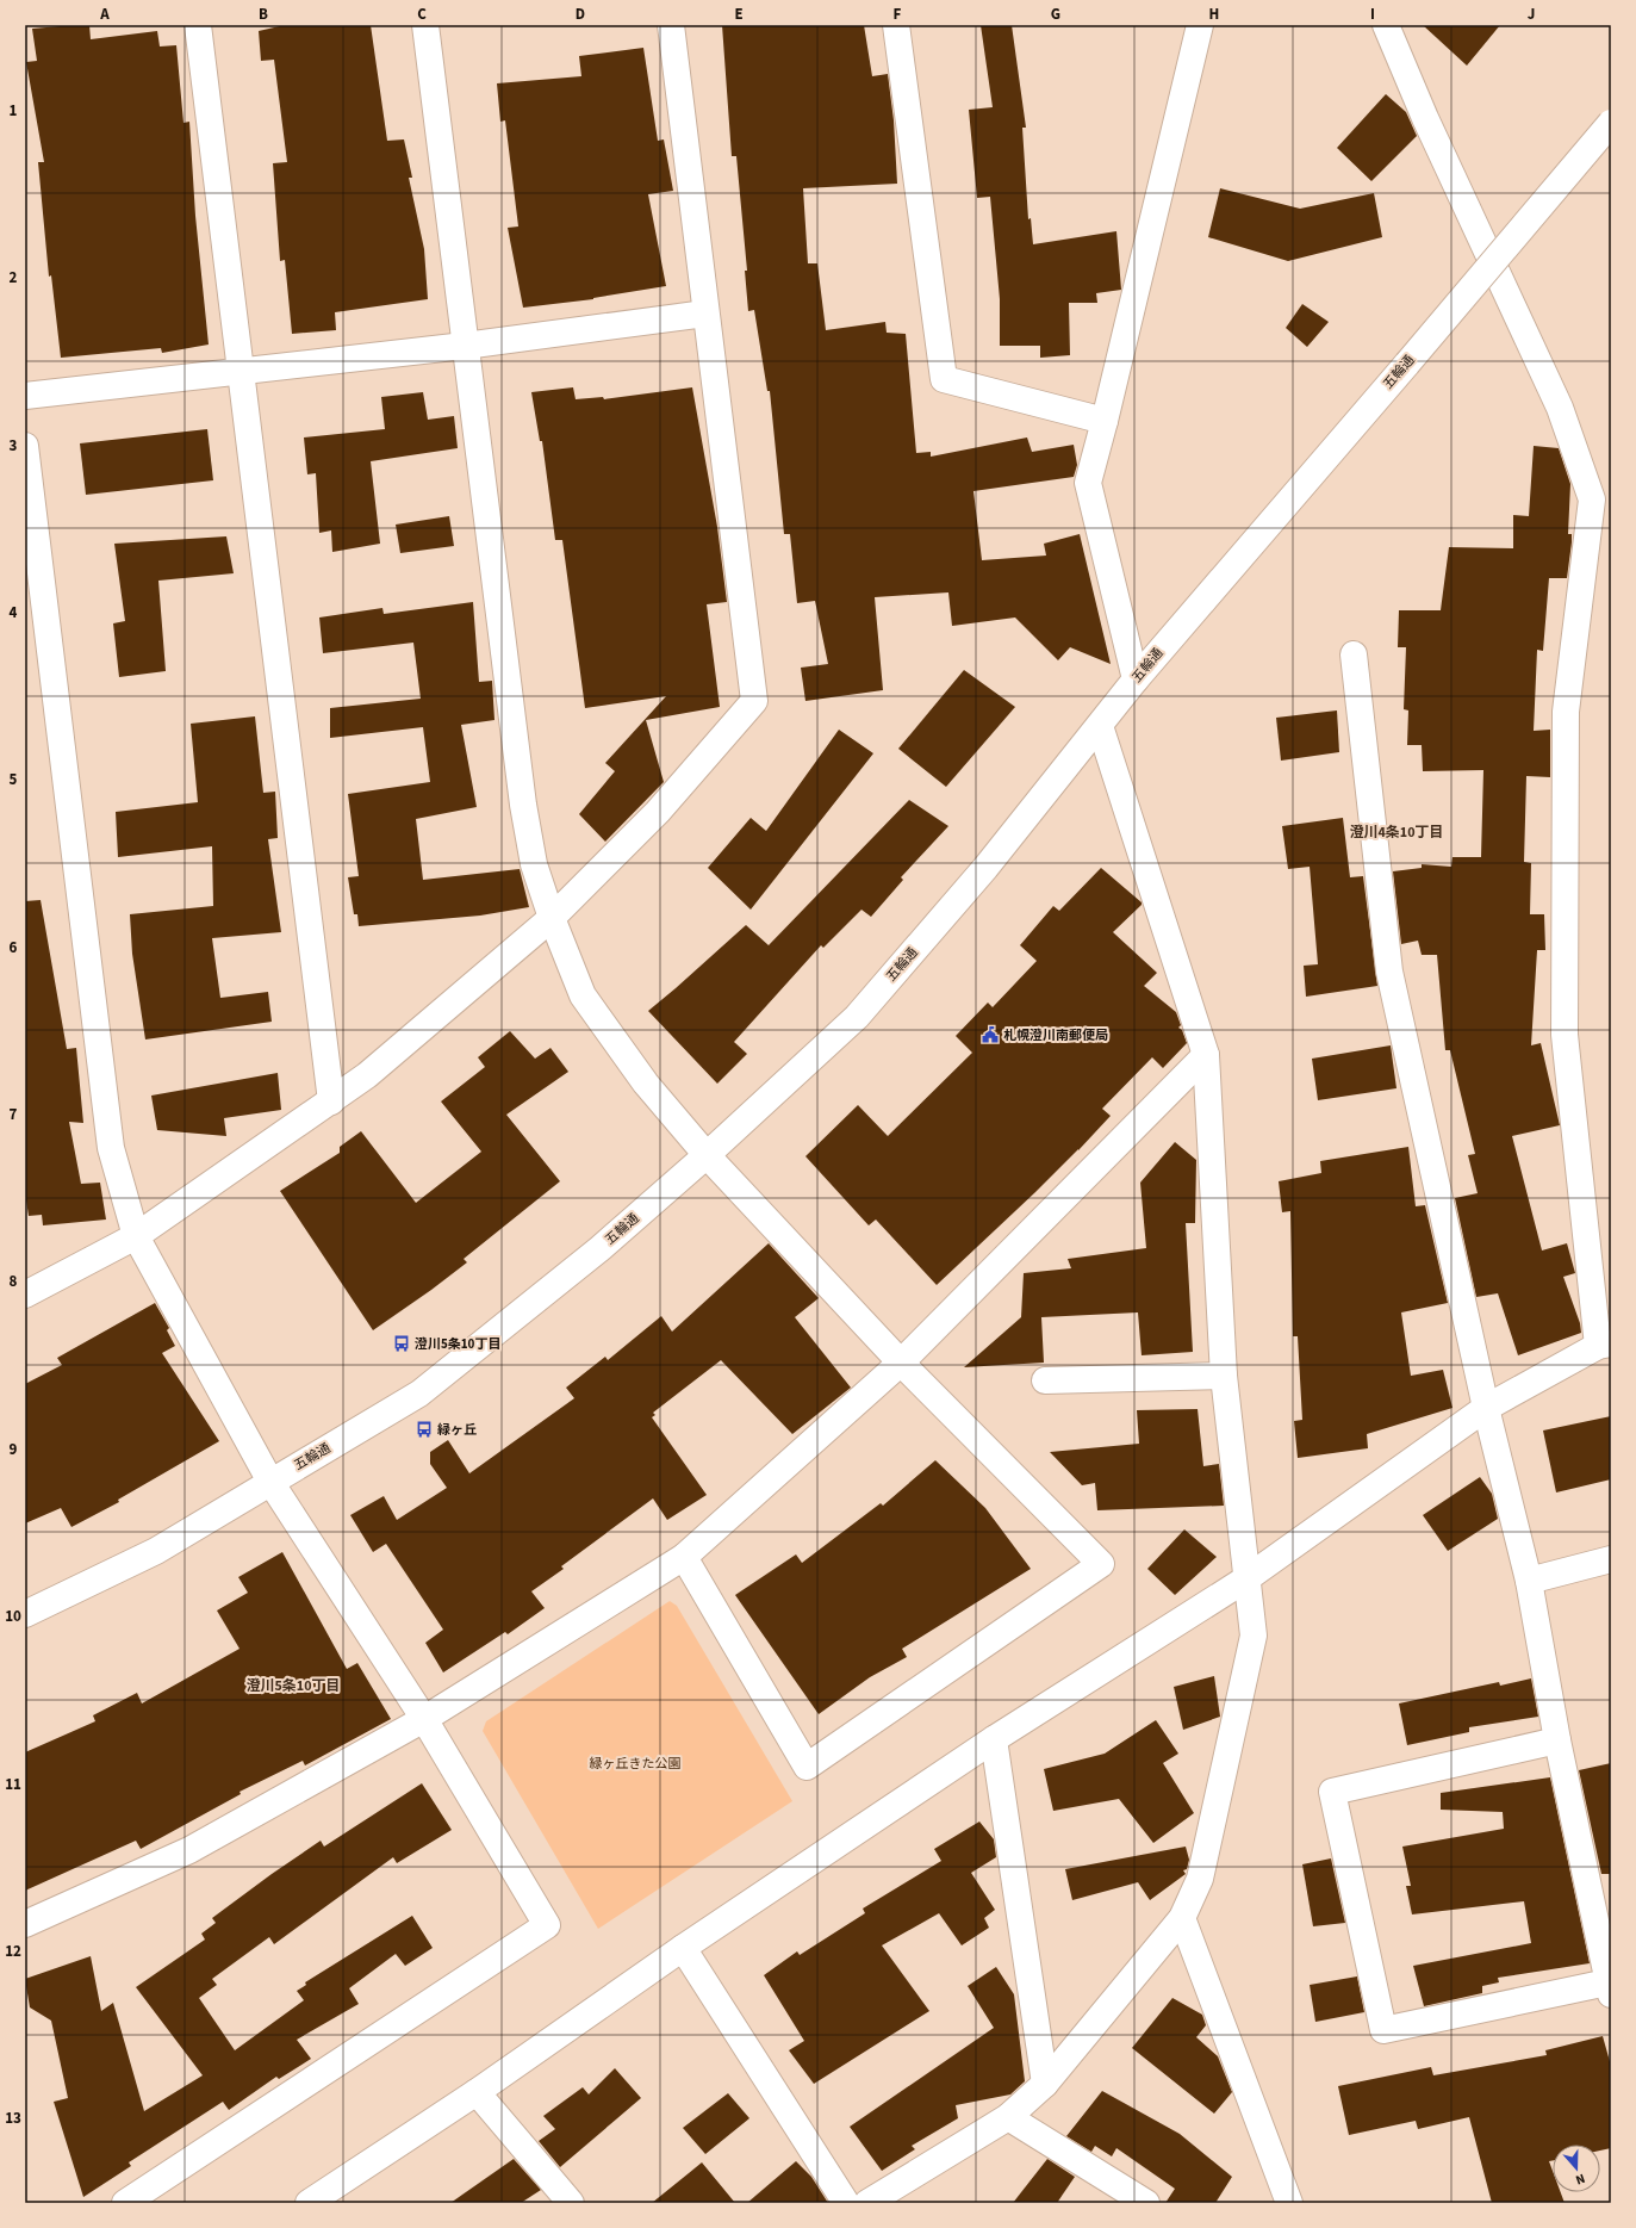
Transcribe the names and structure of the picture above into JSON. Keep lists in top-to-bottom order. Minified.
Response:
{"streets":{"street":["五輪通"]},"districts":["澄川4条10丁目","澄川5条10丁目"],"parks":["緑ヶ丘きた公園"],"places":{"public building":["札幌澄川南郵便局"],"bus stop":["澄川5条10丁目","緑ヶ丘"]},"north":"bottom","grid":{"columns":["A","B","C","D","E","F","G","H","I","J"],"rows":["1","2","3","4","5","6","7","8","9","10","11","12","13"]}}
